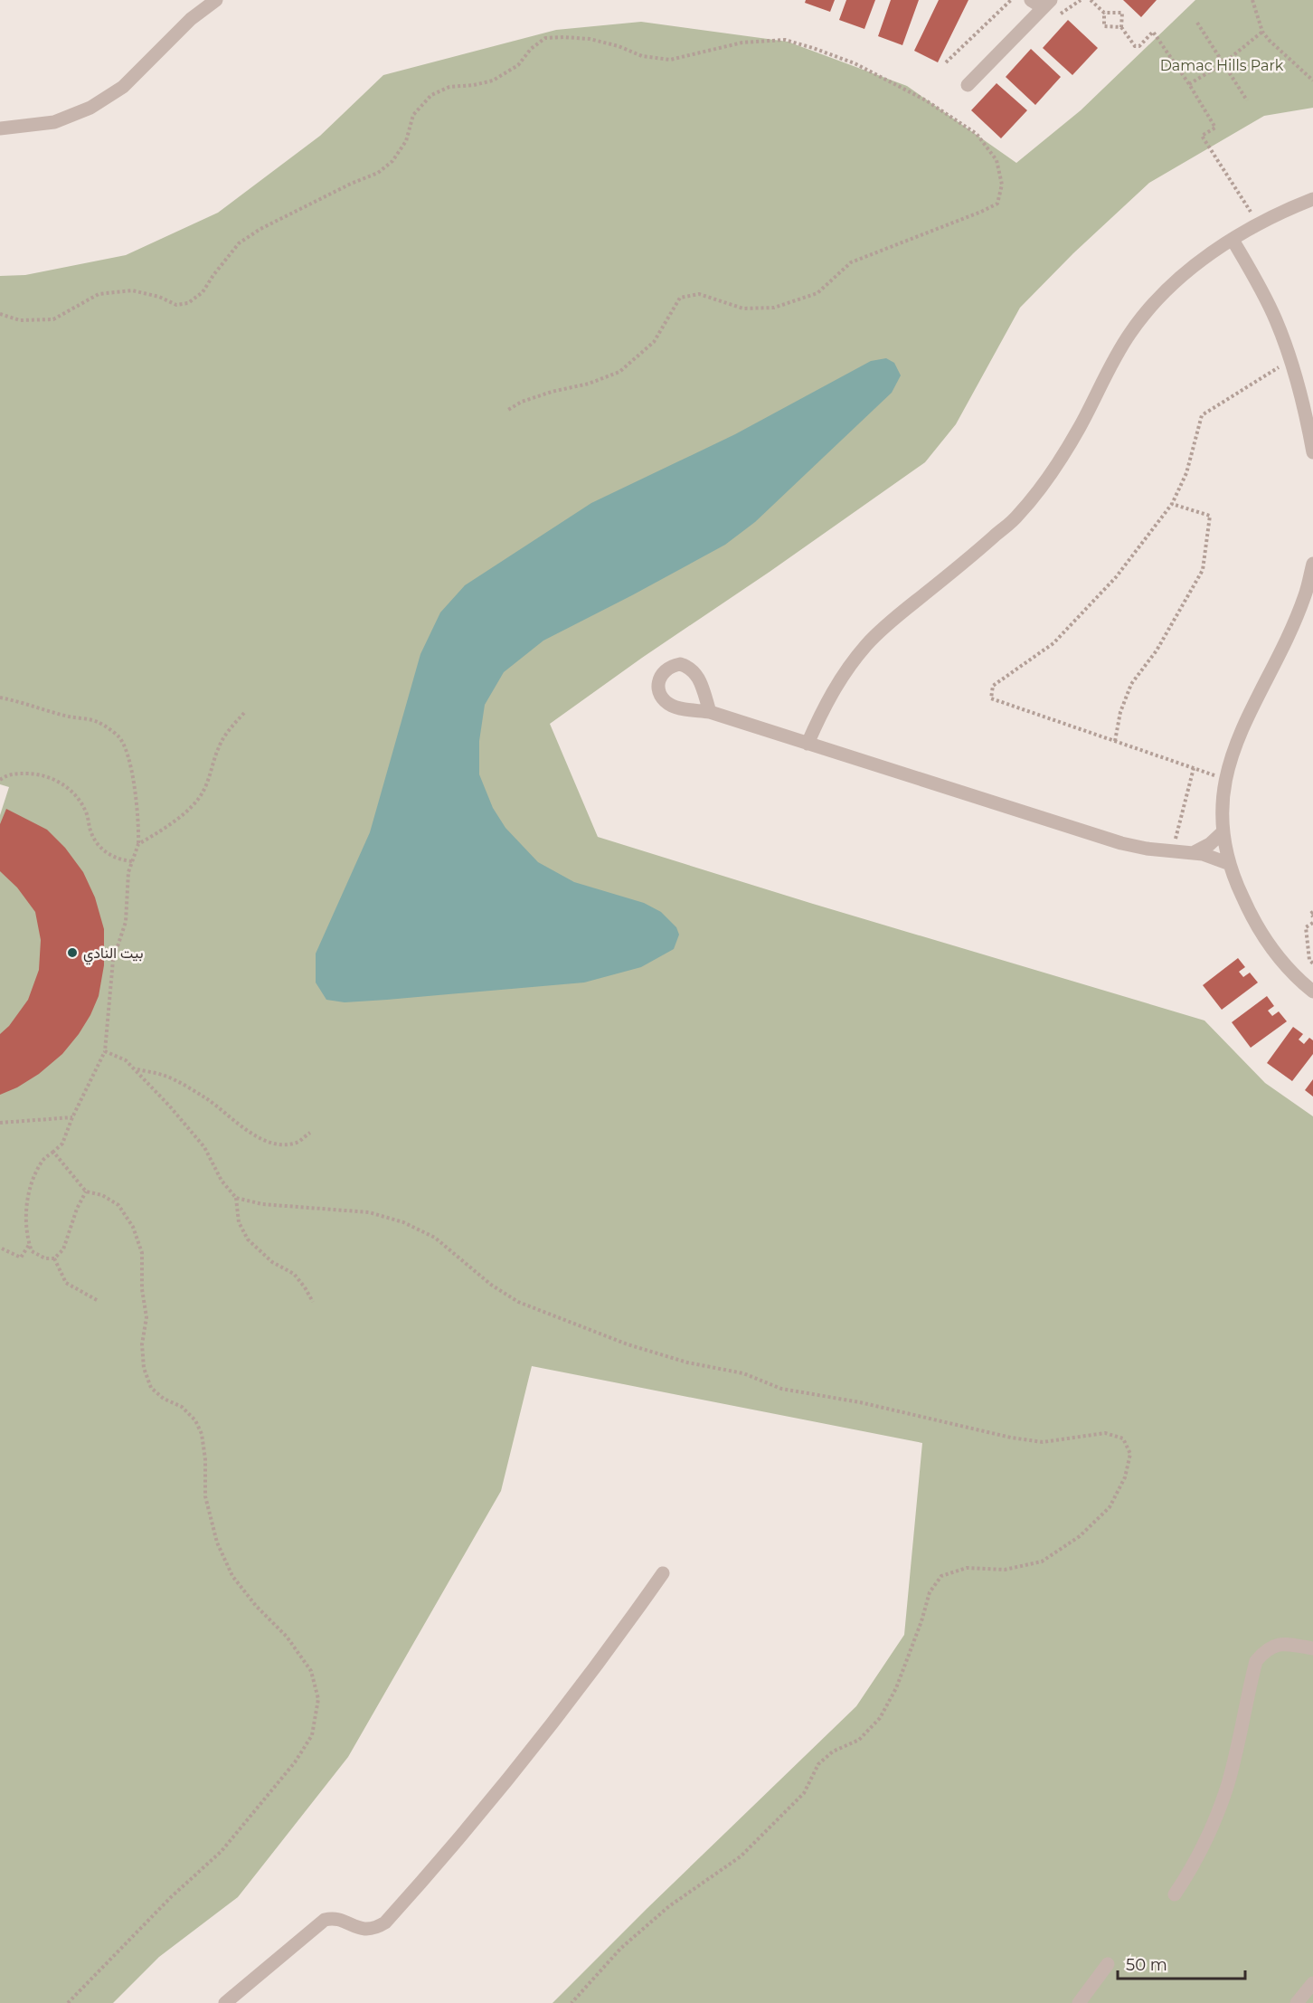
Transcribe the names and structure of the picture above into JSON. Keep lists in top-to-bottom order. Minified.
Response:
{"parks":["Damac Hills Park"],"places":["بيت النادي"],"scale_bar":"50 m"}
